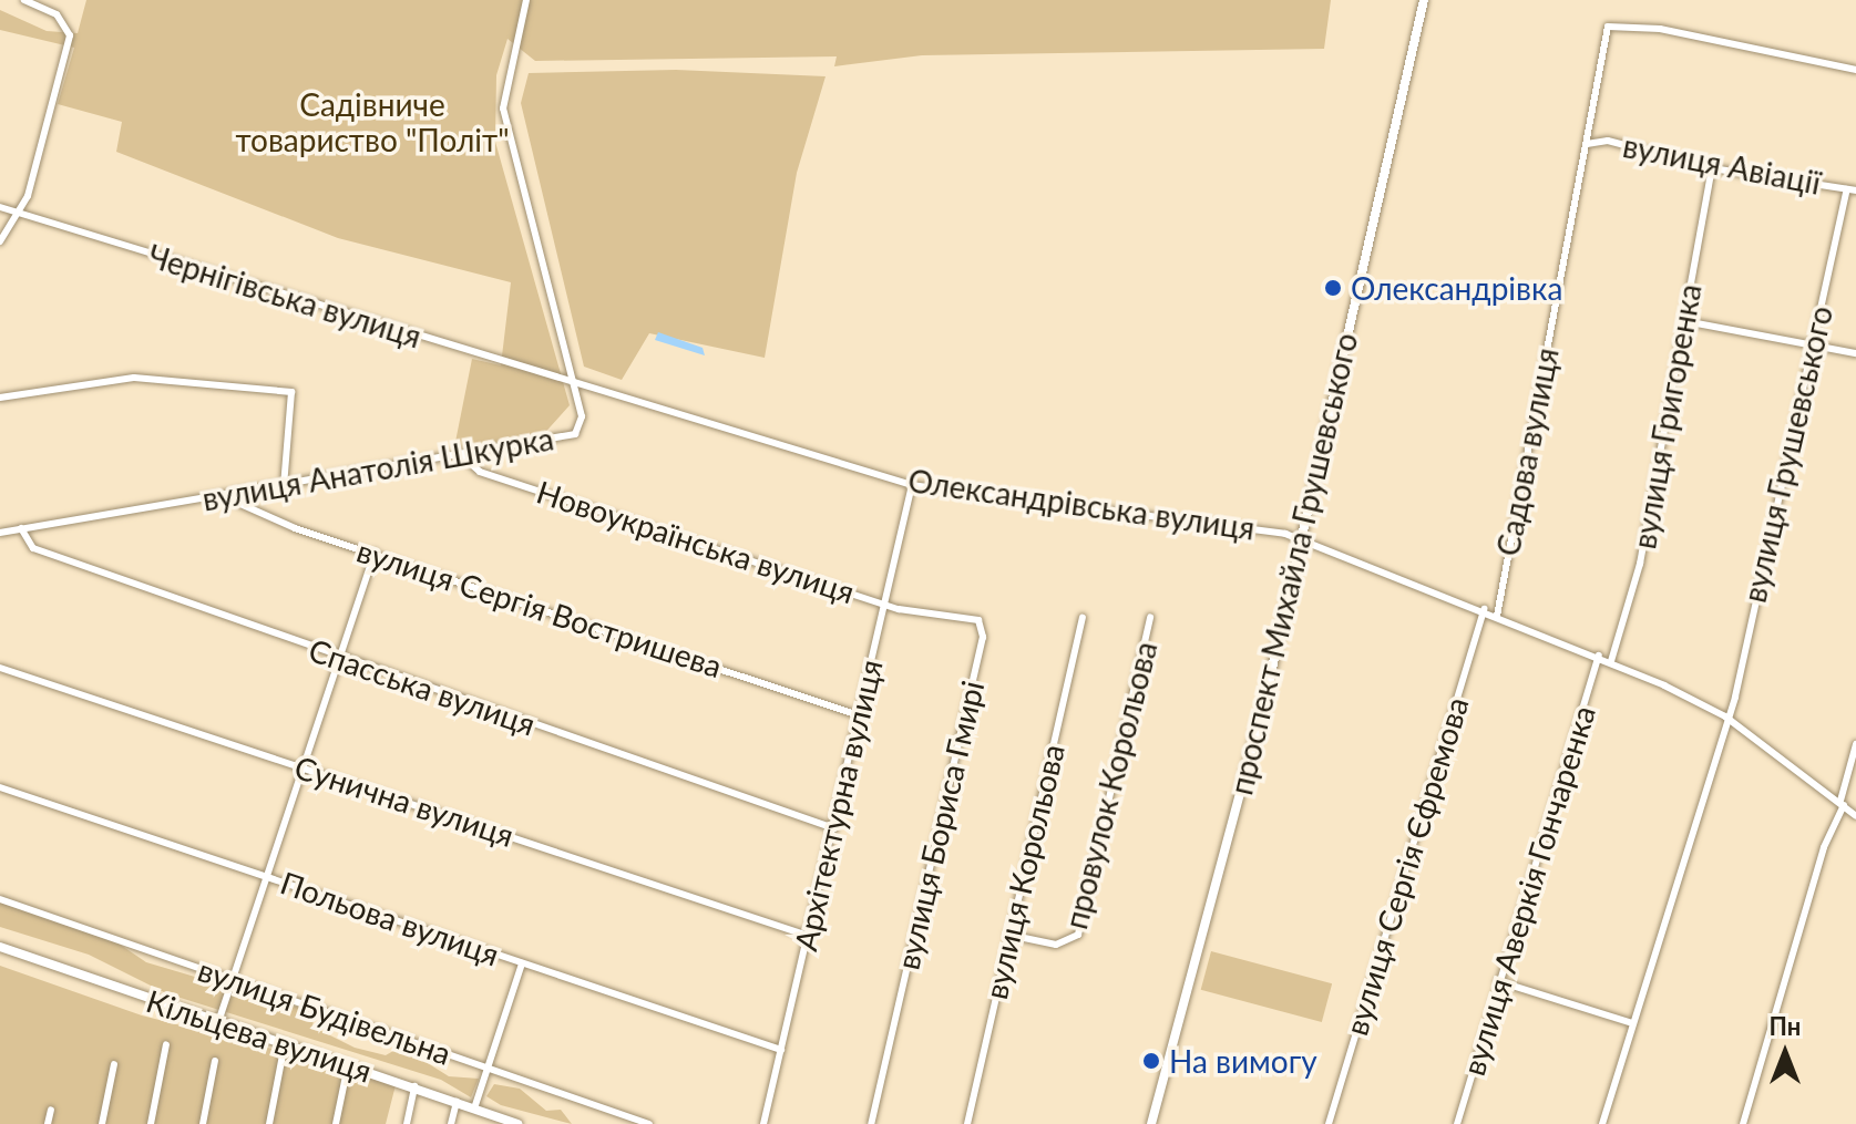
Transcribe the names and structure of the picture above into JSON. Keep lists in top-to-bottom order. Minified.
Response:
{"streets":{"street":["вулиця Авіації","Чернігівська вулиця","вулиця Григоренка","Садова вулиця","вулиця Грушевського","вулиця Анатолія Шкурка","Олександрівська вулиця","Новоукраїнська вулиця","проспект Михайла Грушевського","вулиця Сергія Востришева","Спасська вулиця","провулок Корольова","Сунична вулиця","Архітектурна вулиця","вулиця Бориса Гмирі","вулиця Сергія Єфремова","вулиця Корольова","вулиця Аверкія Гончаренка","Польова вулиця","вулиця Будівельна","Кільцева вулиця"]},"crossings":[["вулиця Авіації","вулиця Григоренка"],["вулиця Авіації","Садова вулиця"],["вулиця Авіації","вулиця Грушевського"],["Чернігівська вулиця","вулиця Анатолія Шкурка"],["Чернігівська вулиця","Олександрівська вулиця"],["вулиця Григоренка","Олександрівська вулиця"],["Садова вулиця","Олександрівська вулиця"],["вулиця Грушевського","Олександрівська вулиця"],["вулиця Анатолія Шкурка","Олександрівська вулиця"],["вулиця Анатолія Шкурка","Новоукраїнська вулиця"],["вулиця Анатолія Шкурка","вулиця Сергія Востришева"],["вулиця Анатолія Шкурка","Спасська вулиця"],["Олександрівська вулиця","проспект Михайла Грушевського"],["Олександрівська вулиця","Архітектурна вулиця"],["Олександрівська вулиця","вулиця Сергія Єфремова"],["Олександрівська вулиця","вулиця Аверкія Гончаренка"],["Новоукраїнська вулиця","Архітектурна вулиця"],["Новоукраїнська вулиця","вулиця Бориса Гмирі"],["вулиця Сергія Востришева","Архітектурна вулиця"],["Спасська вулиця","Архітектурна вулиця"],["провулок Корольова","вулиця Корольова"],["Сунична вулиця","Архітектурна вулиця"],["Архітектурна вулиця","вулиця Бориса Гмирі"],["Архітектурна вулиця","Польова вулиця"]],"parks":["Садівниче товариство \"Політ\""],"places":["Олександрівка","На вимогу"],"north":"top"}
